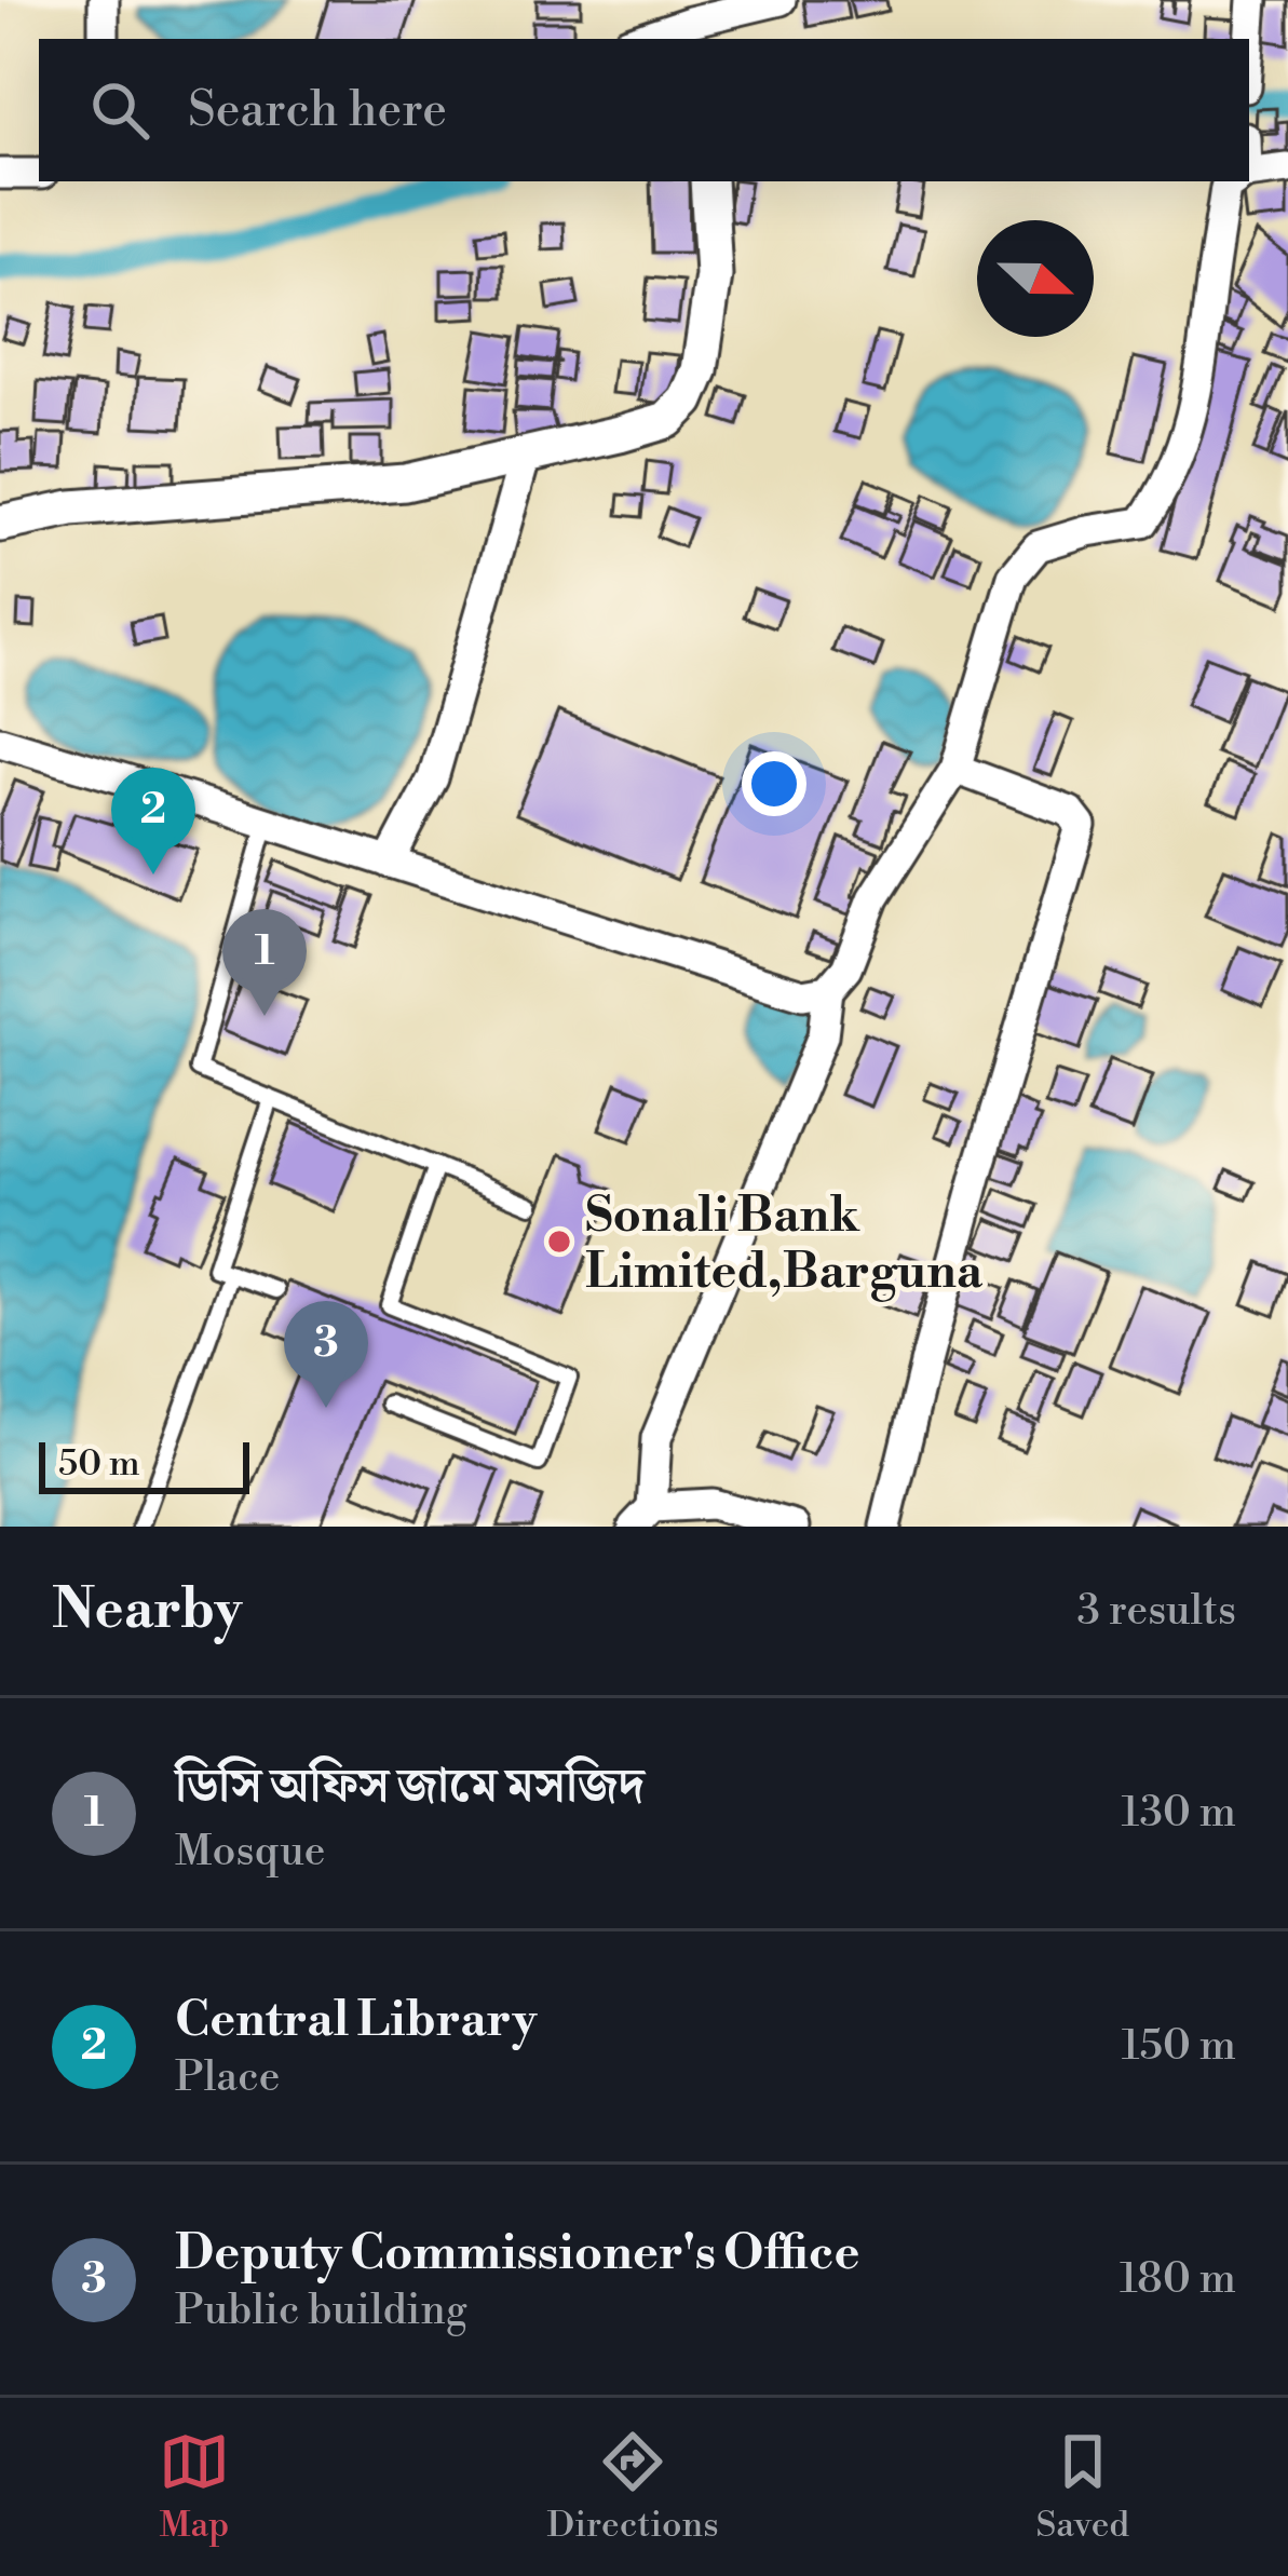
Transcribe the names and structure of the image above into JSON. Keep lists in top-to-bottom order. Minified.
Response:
{"places":["Sonali Bank Limited,Barguna"],"scale_bar":"50 m","north":"right","page":{"search":"Search here","pins":["2","1","3"],"scale":"50 m","heading":["Nearby","3 results"],"list":[{"mark":"1","name":"ডিসি অফিস জামে মসজিদ","note":"Mosque","value":"130 m"},{"mark":"2","name":"Central Library","note":"Place","value":"150 m"},{"mark":"3","name":"Deputy Commissioner's Office","note":"Public building","value":"180 m"}],"nav":["Map","Directions","Saved"]}}
